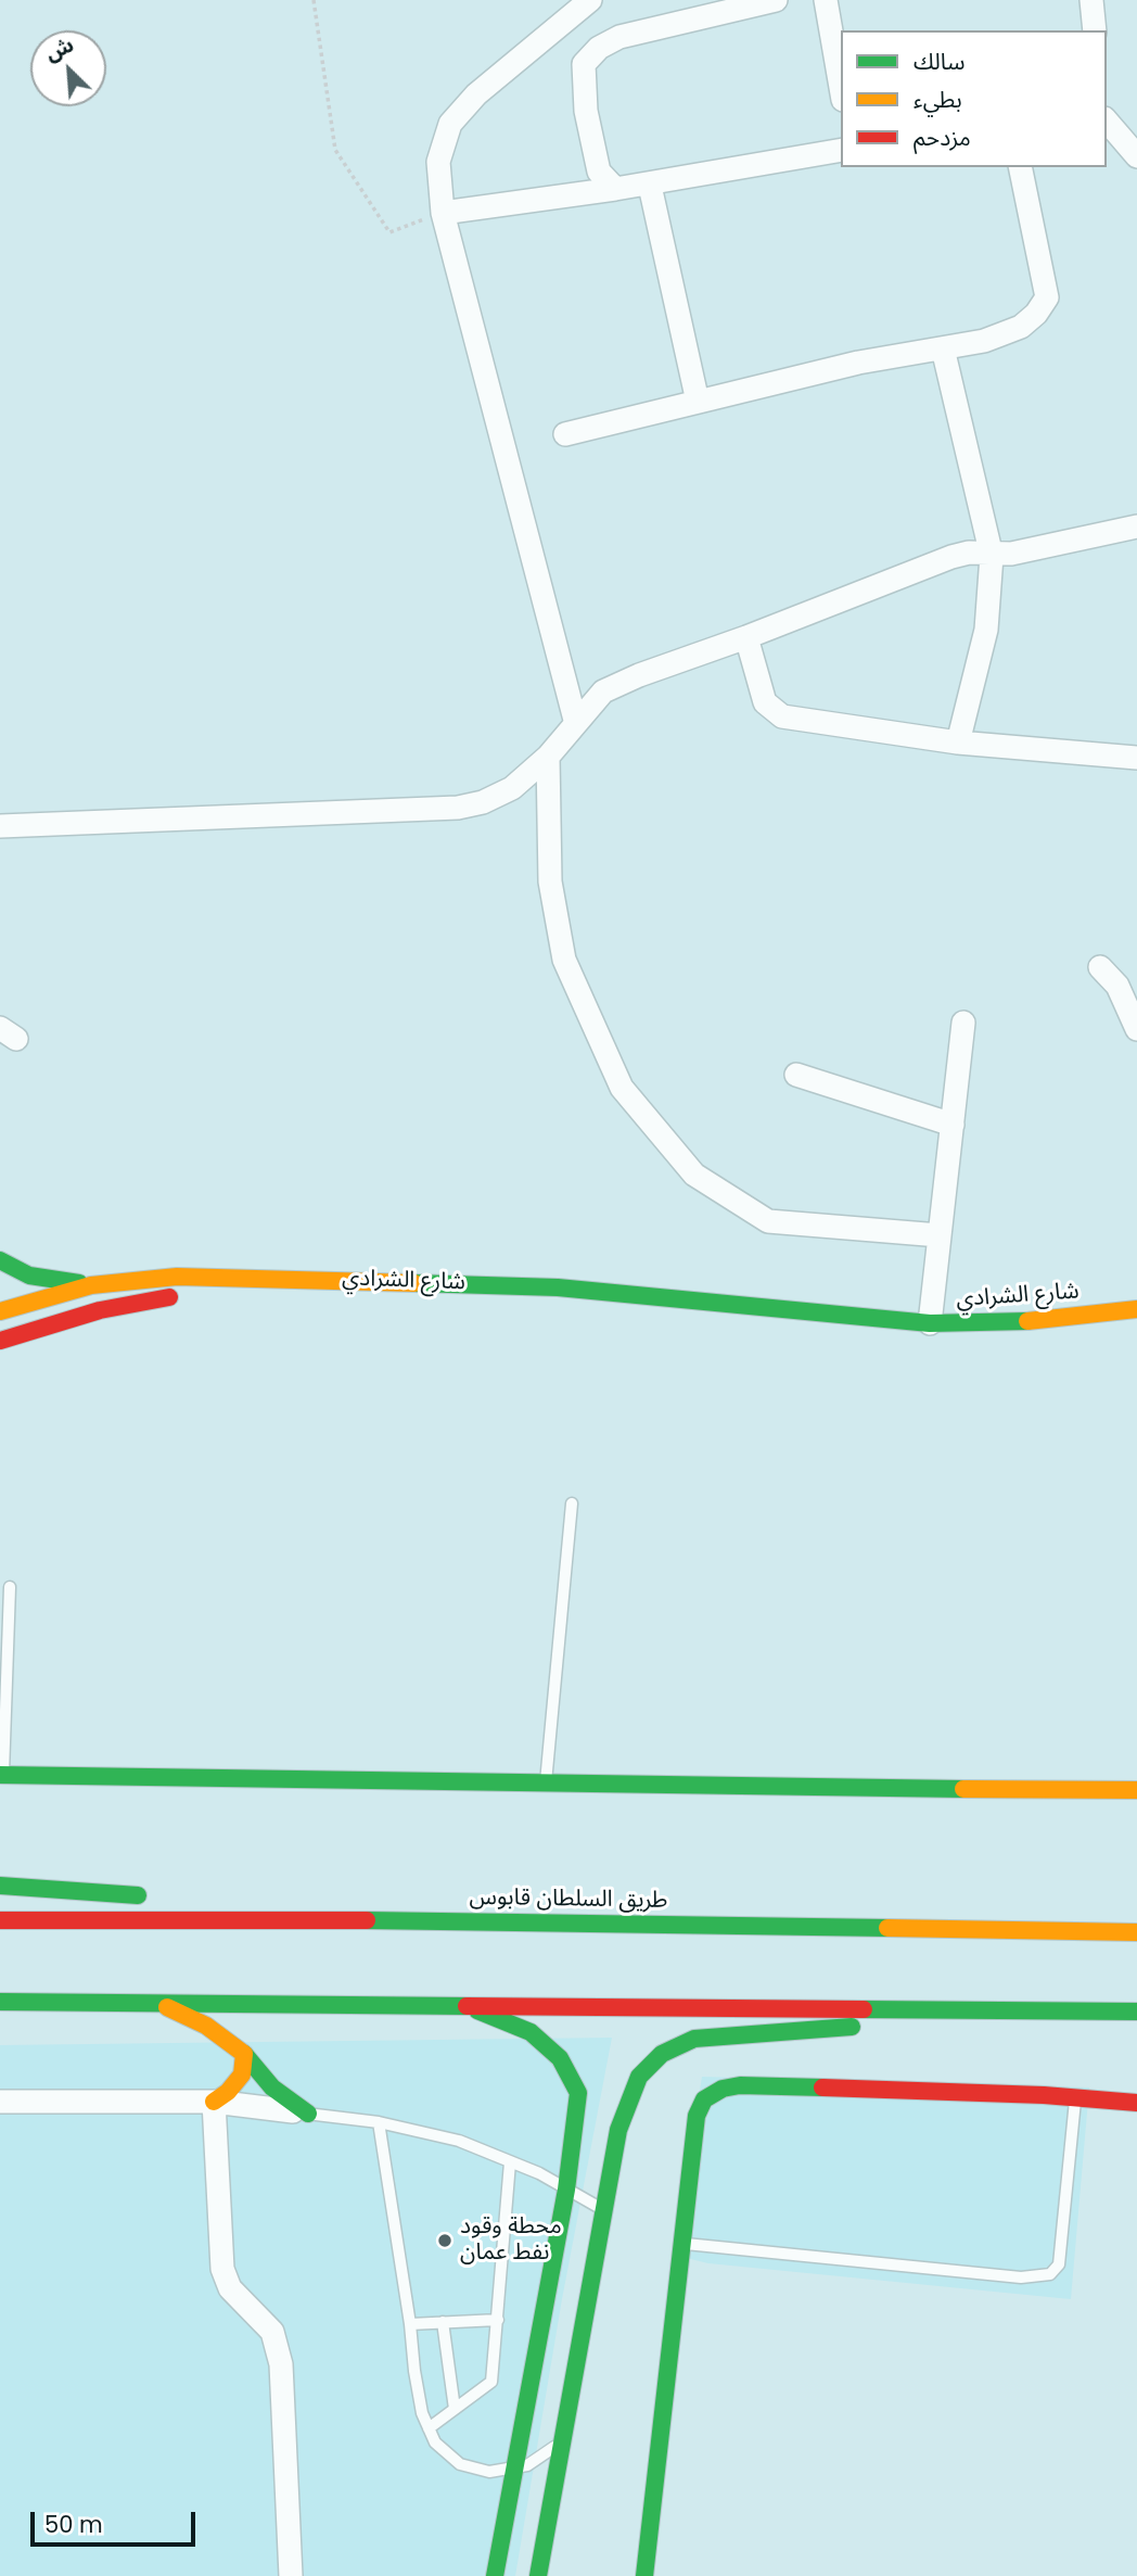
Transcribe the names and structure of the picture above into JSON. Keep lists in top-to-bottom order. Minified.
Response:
{"streets":{"main road":["شارع الشرادي","طريق السلطان قابوس"]},"places":["محطة وقود نفط عمان"],"legend":["سالك","بطيء","مزدحم"],"scale_bar":"50 m","north":"top left"}
